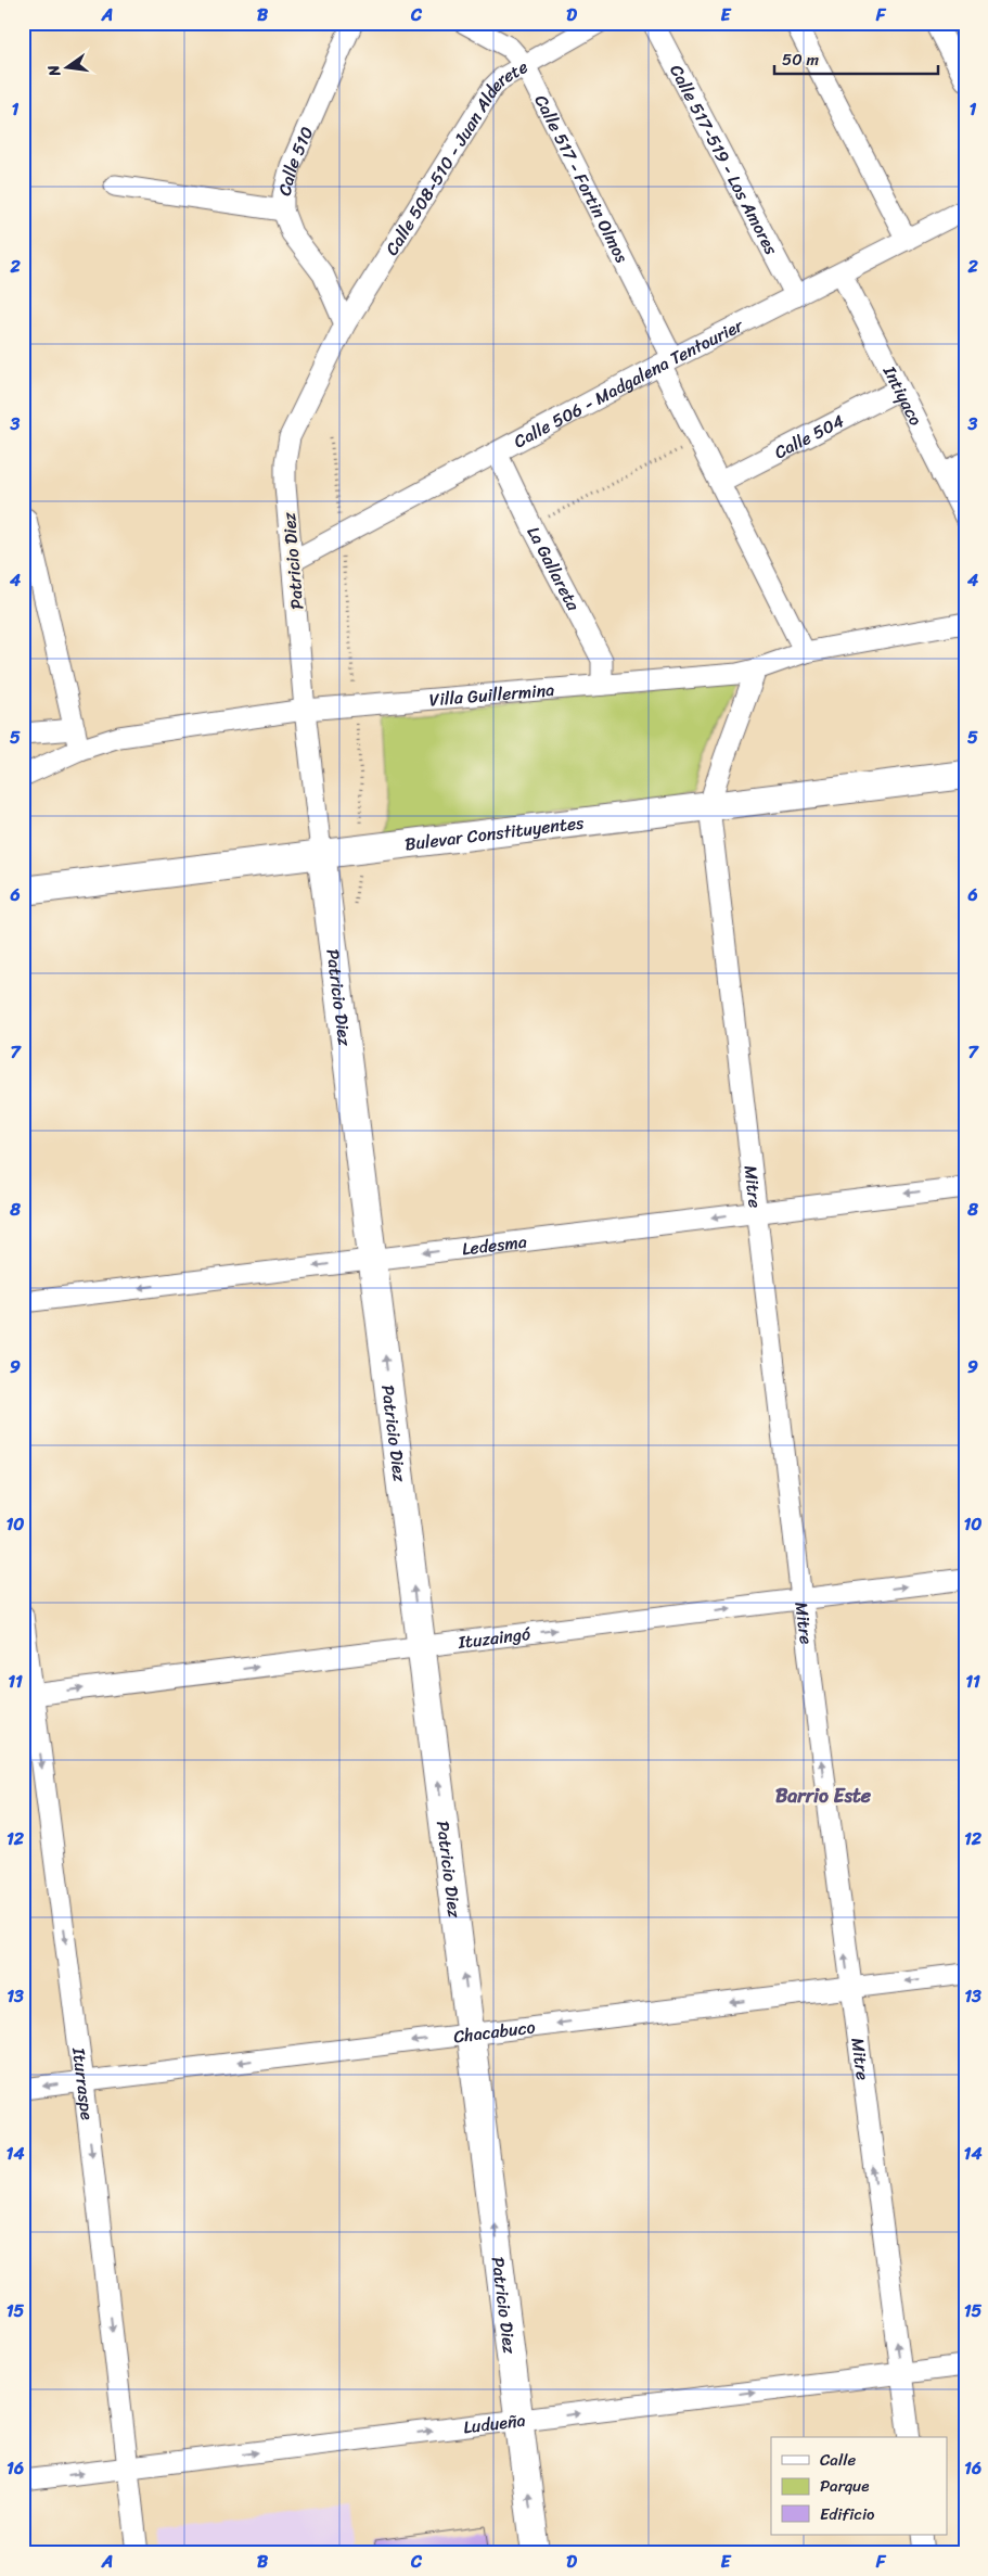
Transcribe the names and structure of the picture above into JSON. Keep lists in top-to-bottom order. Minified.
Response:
{"streets":{"street":["Calle 517-519 - Los Amores","Calle 508-510 - Juan Alderete","Calle 510","Calle 517 - Fortin Olmos","Calle 506 - Madgalena Tentourier","Intiyaco","Calle 504","Patricio Diez","La Gallareta","Villa Guillermina","Bulevar Constituyentes","Mitre","Ledesma","Ituzaingó","Chacabuco","Iturraspe","Ludueña"]},"crossings":[["Calle 517-519 - Los Amores","Calle 506 - Madgalena Tentourier"],["Calle 508-510 - Juan Alderete","Calle 510"],["Calle 508-510 - Juan Alderete","Calle 517 - Fortin Olmos"],["Calle 508-510 - Juan Alderete","Patricio Diez"],["Calle 510","Patricio Diez"],["Calle 517 - Fortin Olmos","Calle 506 - Madgalena Tentourier"],["Calle 517 - Fortin Olmos","Calle 504"],["Calle 517 - Fortin Olmos","Villa Guillermina"],["Calle 506 - Madgalena Tentourier","Intiyaco"],["Calle 506 - Madgalena Tentourier","Patricio Diez"],["Calle 506 - Madgalena Tentourier","La Gallareta"],["Intiyaco","Calle 504"],["Patricio Diez","Villa Guillermina"],["Patricio Diez","Bulevar Constituyentes"],["Patricio Diez","Ledesma"],["Patricio Diez","Ituzaingó"],["Patricio Diez","Chacabuco"],["Patricio Diez","Ludueña"],["La Gallareta","Villa Guillermina"],["Bulevar Constituyentes","Mitre"],["Mitre","Ledesma"],["Mitre","Ituzaingó"],["Mitre","Chacabuco"],["Mitre","Ludueña"],["Ituzaingó","Iturraspe"],["Chacabuco","Iturraspe"],["Iturraspe","Ludueña"]],"one_way":["Patricio Diez","Mitre","Ledesma","Ituzaingó","Chacabuco","Iturraspe","Ludueña"],"districts":["Barrio Este"],"legend":["Calle","Parque","Edificio"],"scale_bar":"50 m","north":"left","grid":{"columns":["A","B","C","D","E","F"],"rows":["1","2","3","4","5","6","7","8","9","10","11","12","13","14","15","16"]}}
